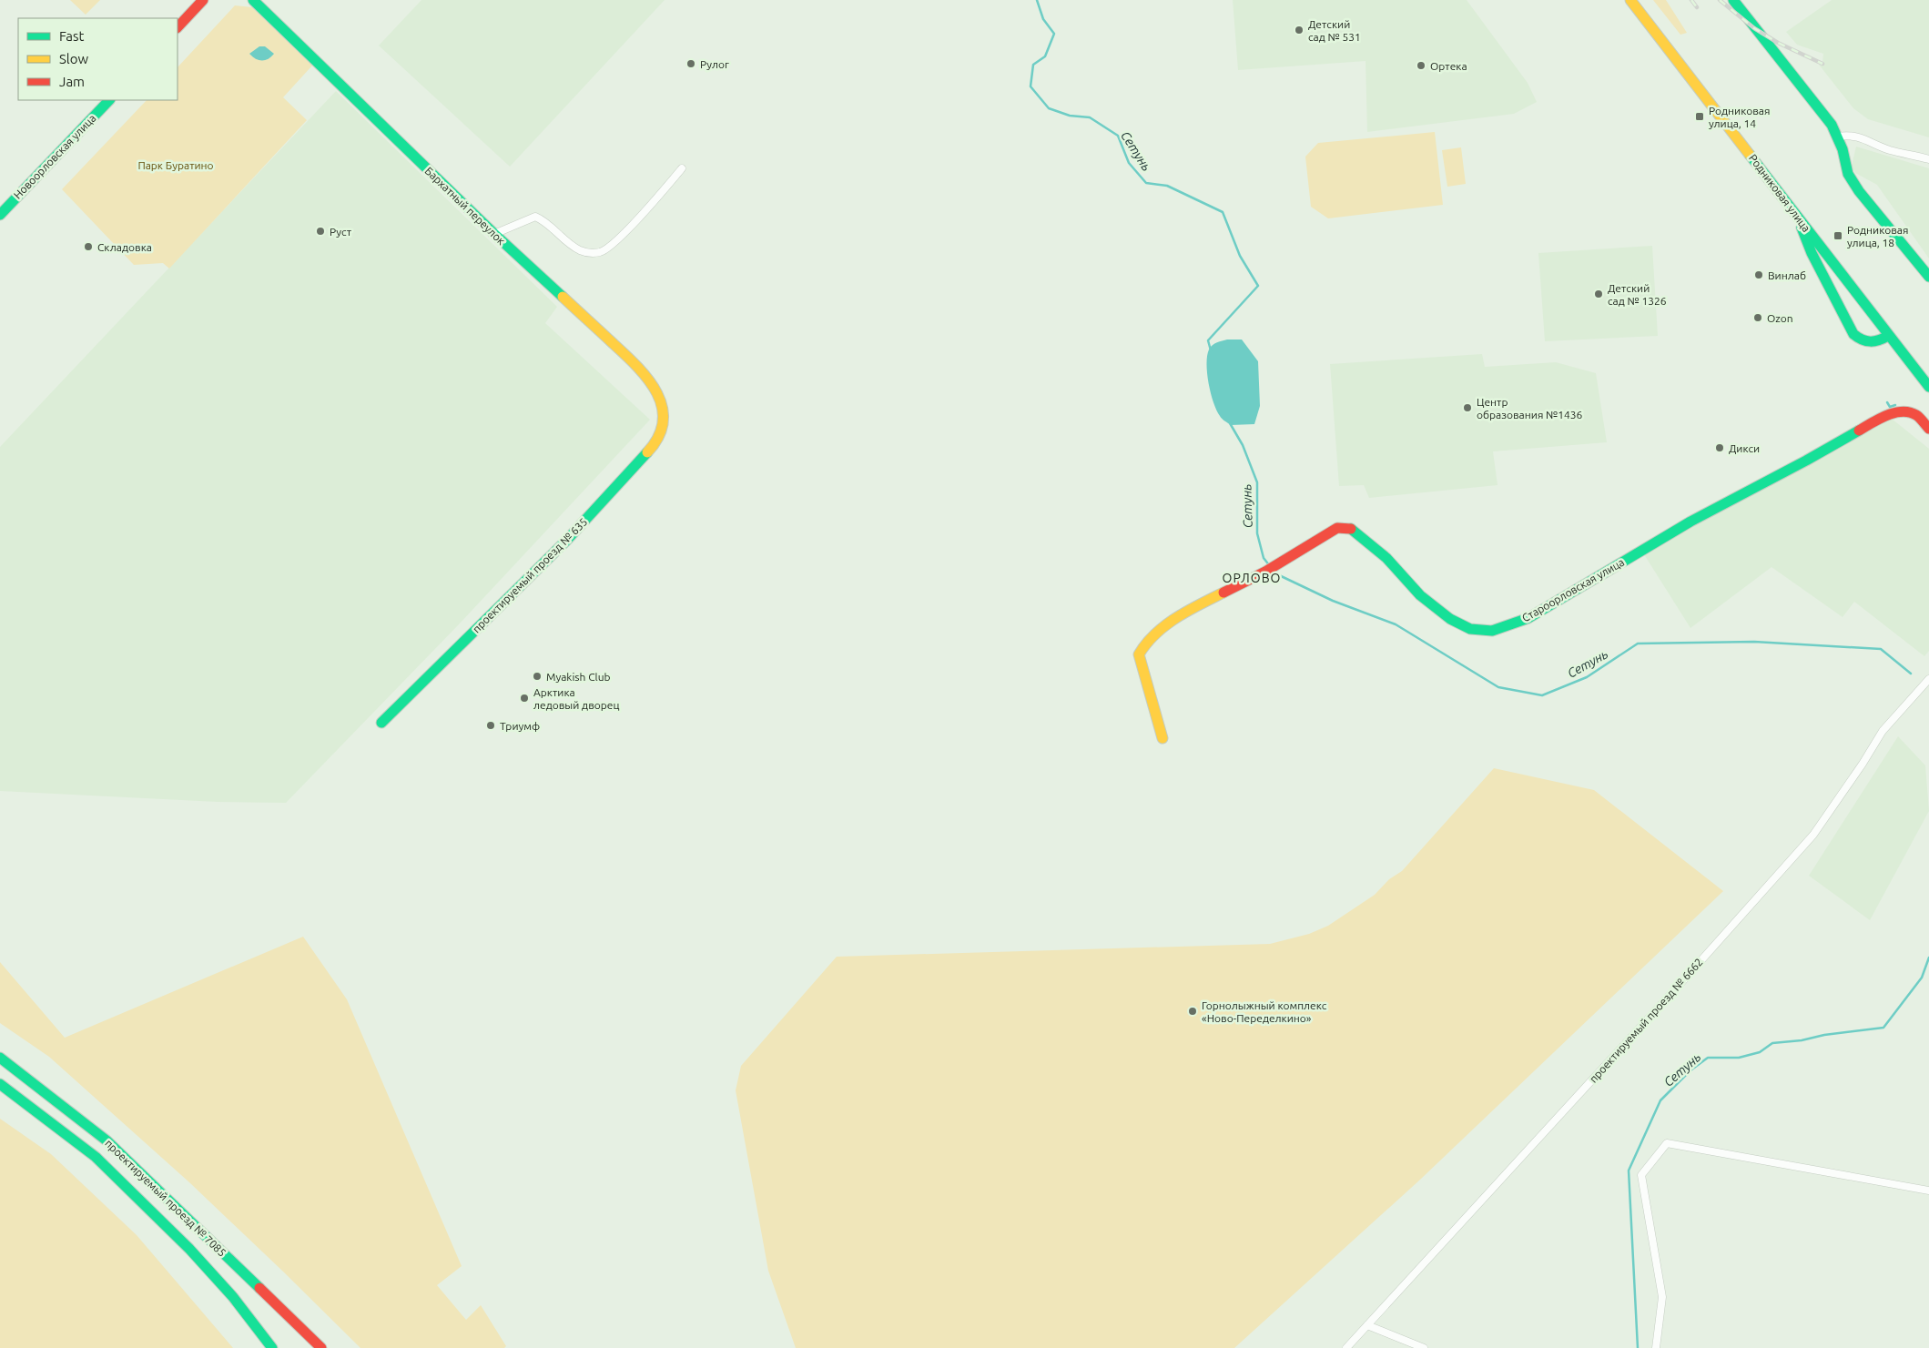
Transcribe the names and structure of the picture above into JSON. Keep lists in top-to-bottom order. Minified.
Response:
{"streets":{"street":["Новоорловская улица","Родниковая улица","Бархатный переулок","проектируемый проезд № 635","Староорловская улица","проектируемый проезд № 6662","проектируемый проезд № 7085"]},"crossings":[["Бархатный переулок","проектируемый проезд № 635"]],"districts":["ОРЛОВО"],"water":["Сетунь"],"parks":["Парк Буратино"],"places":{"other":["Детский сад № 531","Рулог","Ортека","Руст","Складовка","Винлаб","Детский сад № 1326","Ozon","Центр образования №1436","Дикси","Myakish Club","Арктика ледовый дворец","Триумф","Горнолыжный комплекс «Ново-Переделкино»"],"transit":["Родниковая улица, 14","Родниковая улица, 18"]},"legend":["Fast","Slow","Jam"]}
